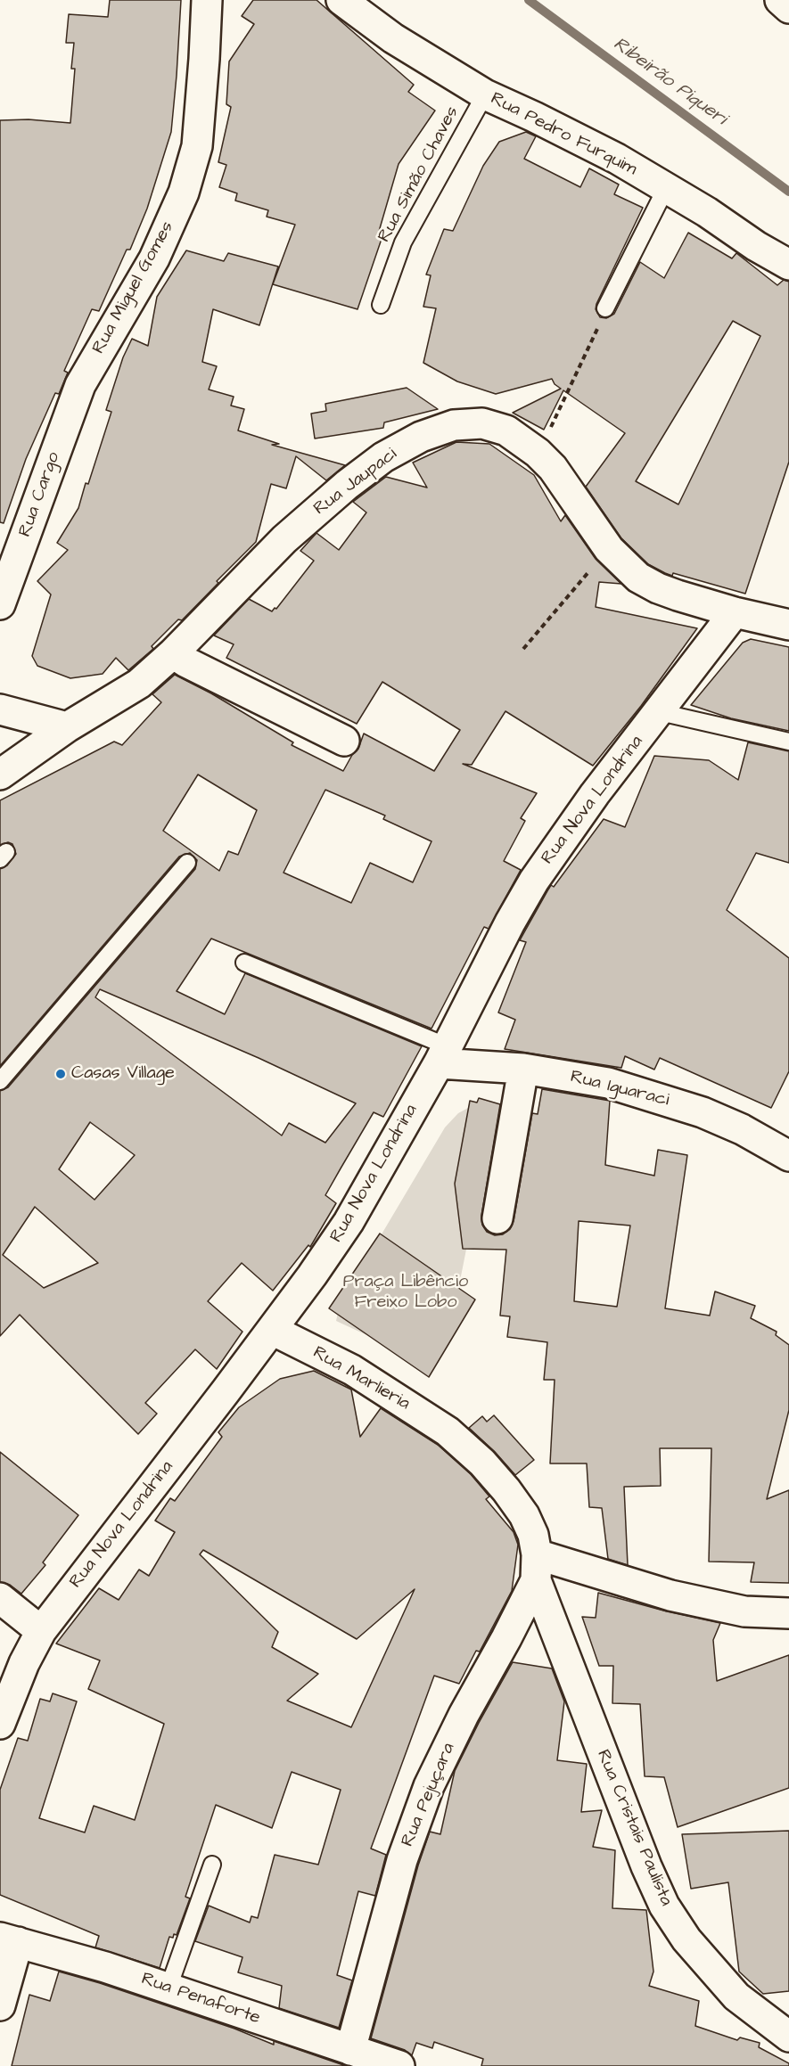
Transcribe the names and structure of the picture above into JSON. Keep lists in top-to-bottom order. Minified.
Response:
{"streets":{"street":["Rua Pedro Furquim","Rua Miguel Gomes","Rua Jaupaci","Rua Cargo","Rua Nova Londrina","Rua Iguaraci","Rua Marlieria","Rua Pejuçara","Rua Cristais Paulista","Rua Penaforte"],"lane":["Rua Simão Chaves"]},"crossings":[["Rua Pedro Furquim","Rua Simão Chaves"],["Rua Miguel Gomes","Rua Cargo"],["Rua Jaupaci","Rua Nova Londrina"],["Rua Nova Londrina","Rua Iguaraci"],["Rua Nova Londrina","Rua Marlieria"],["Rua Marlieria","Rua Pejuçara"],["Rua Marlieria","Rua Cristais Paulista"],["Rua Pejuçara","Rua Cristais Paulista"],["Rua Pejuçara","Rua Penaforte"]],"water":["Ribeirão Piqueri"],"parks":["Praça Libêncio Freixo Lobo"],"places":["Casas Village"]}
